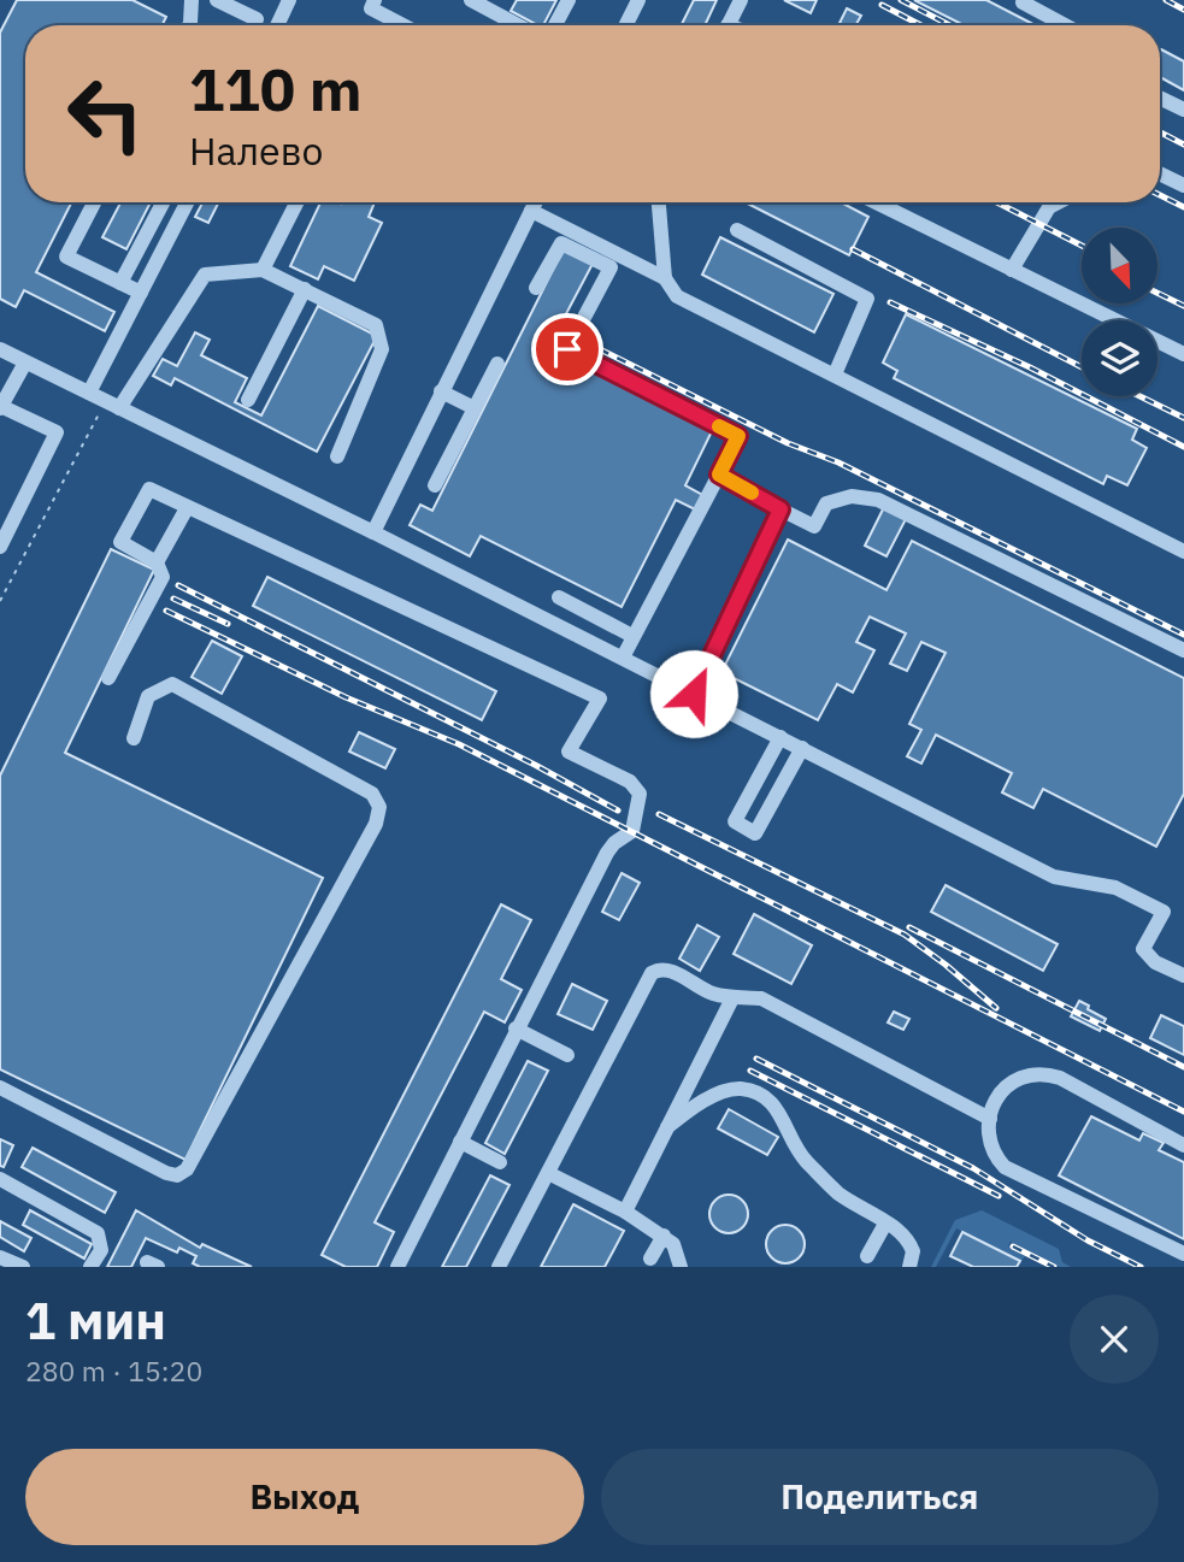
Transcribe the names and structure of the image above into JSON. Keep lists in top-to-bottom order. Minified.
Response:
{"north":"bottom right","page":{"turn":["110 m","Налево"],"heading":["1 мин","280 m · 15:20"],"buttons":["Выход","Поделиться"]}}
